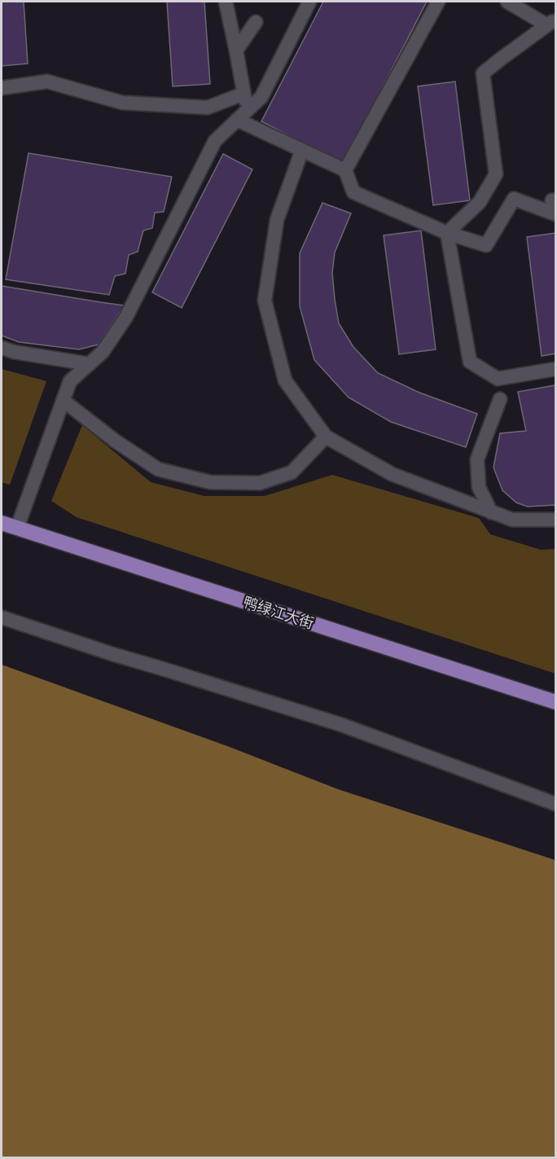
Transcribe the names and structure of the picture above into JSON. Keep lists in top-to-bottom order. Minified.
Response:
{"streets":{"highway":["鸭绿江大街"]}}
